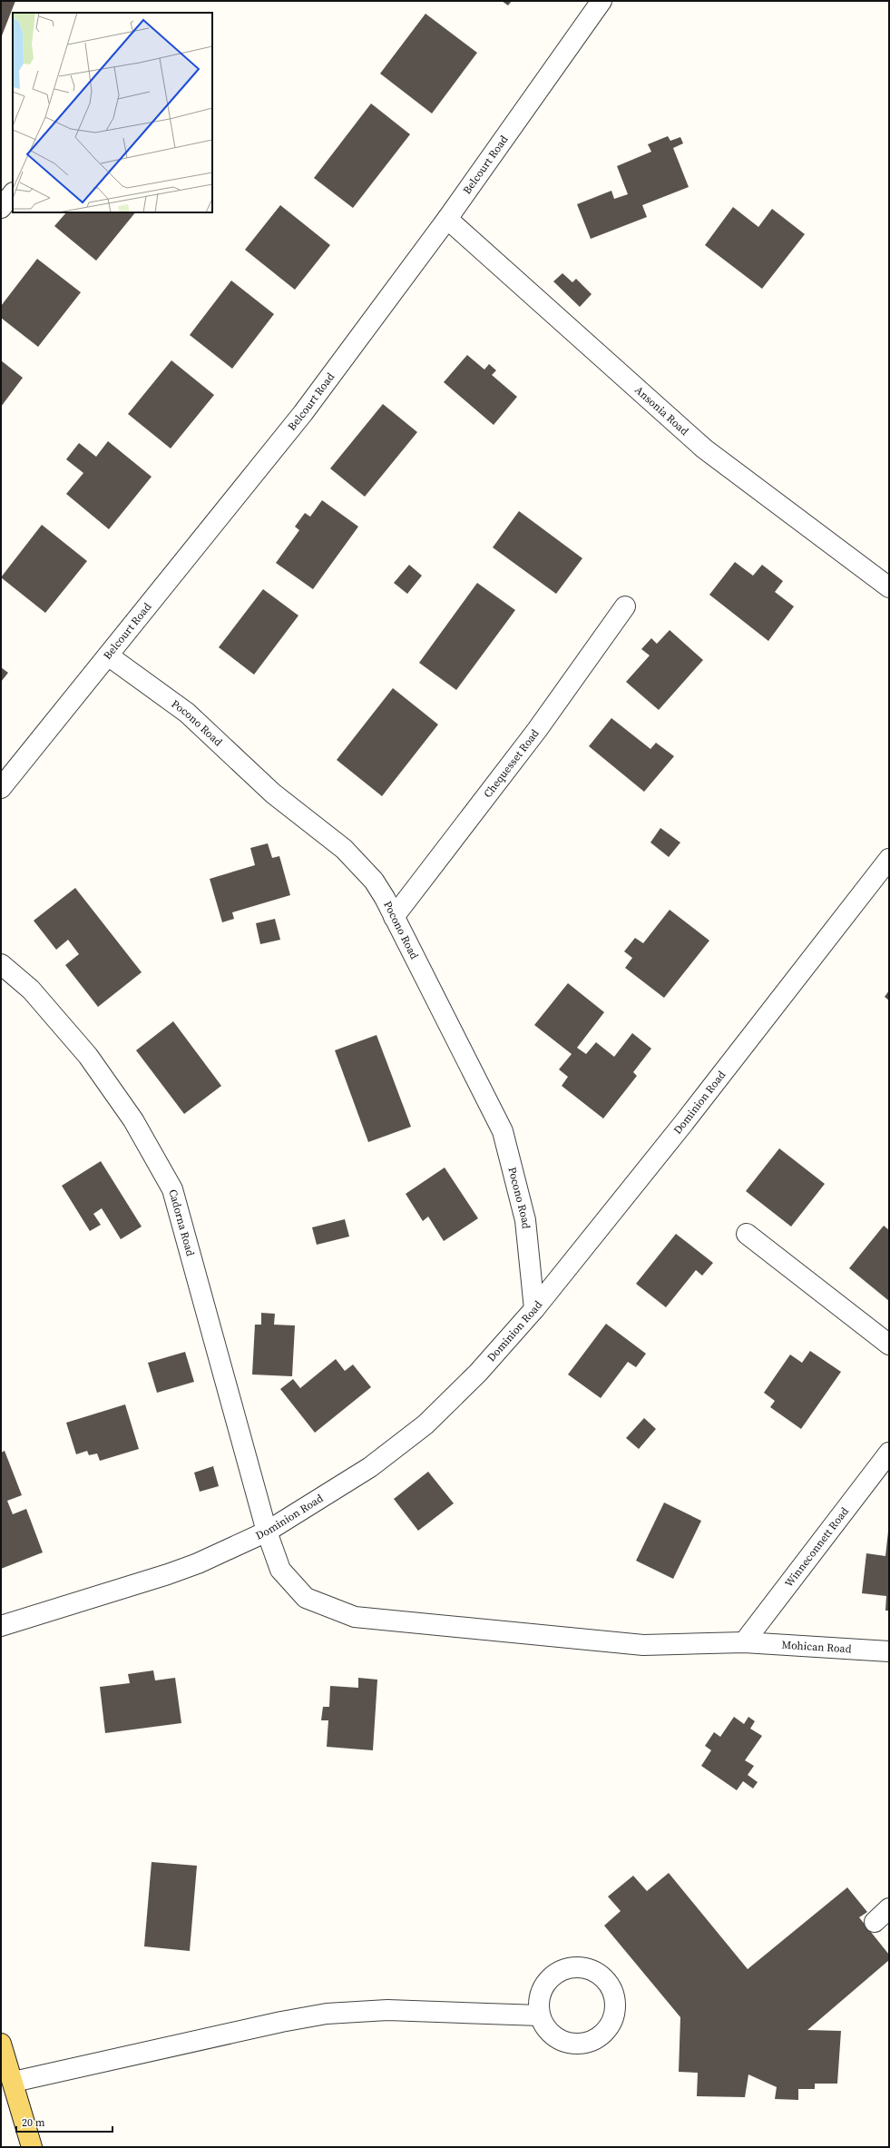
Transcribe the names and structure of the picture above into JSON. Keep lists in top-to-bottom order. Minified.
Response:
{"streets":{"street":["Belcourt Road","Ansonia Road","Pocono Road","Chequesset Road","Dominion Road","Cadorna Road","Winneconnett Road","Mohican Road"]},"crossings":[["Belcourt Road","Ansonia Road"],["Belcourt Road","Pocono Road"],["Pocono Road","Chequesset Road"],["Pocono Road","Dominion Road"],["Dominion Road","Cadorna Road"],["Cadorna Road","Winneconnett Road"],["Cadorna Road","Mohican Road"],["Winneconnett Road","Mohican Road"]],"scale_bar":"20 m"}
